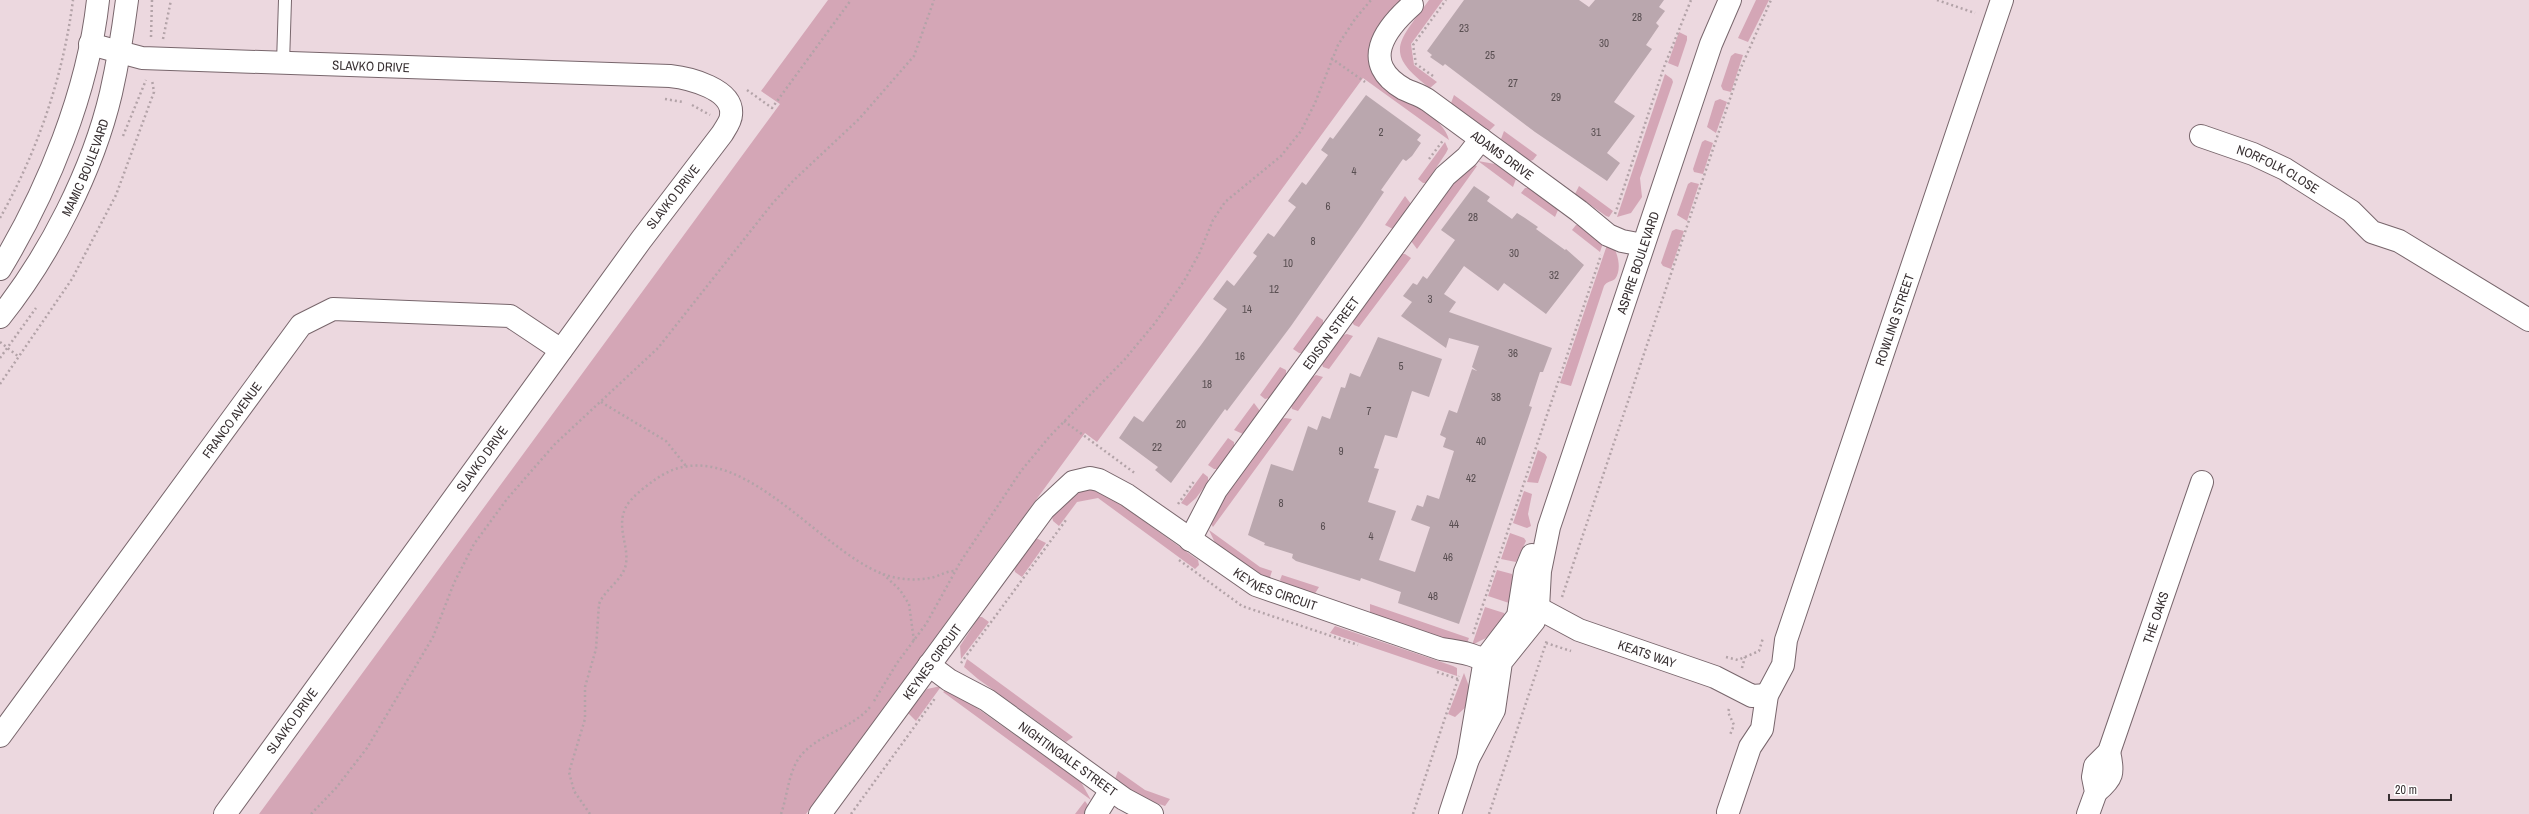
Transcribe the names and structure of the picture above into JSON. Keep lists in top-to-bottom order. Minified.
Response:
{"streets":{"street":["SLAVKO DRIVE","ADAMS DRIVE","MAMIC BOULEVARD","NORFOLK CLOSE","ASPIRE BOULEVARD","ROWLING STREET","EDISON STREET","FRANCO AVENUE","KEYNES CIRCUIT","THE OAKS","KEATS WAY","NIGHTINGALE STREET"]},"crossings":[["SLAVKO DRIVE","MAMIC BOULEVARD"],["SLAVKO DRIVE","FRANCO AVENUE"],["ADAMS DRIVE","ASPIRE BOULEVARD"],["ADAMS DRIVE","EDISON STREET"],["ASPIRE BOULEVARD","KEATS WAY"],["ROWLING STREET","KEATS WAY"],["EDISON STREET","KEYNES CIRCUIT"],["KEYNES CIRCUIT","NIGHTINGALE STREET"]],"house_numbers":["28","23","30","25","27","29","2","31","4","6","28","8","30","10","32","12","3","14","36","16","5","18","38","7","20","40","22","9","42","8","44","6","4","46","48"],"scale_bar":"20 m"}
